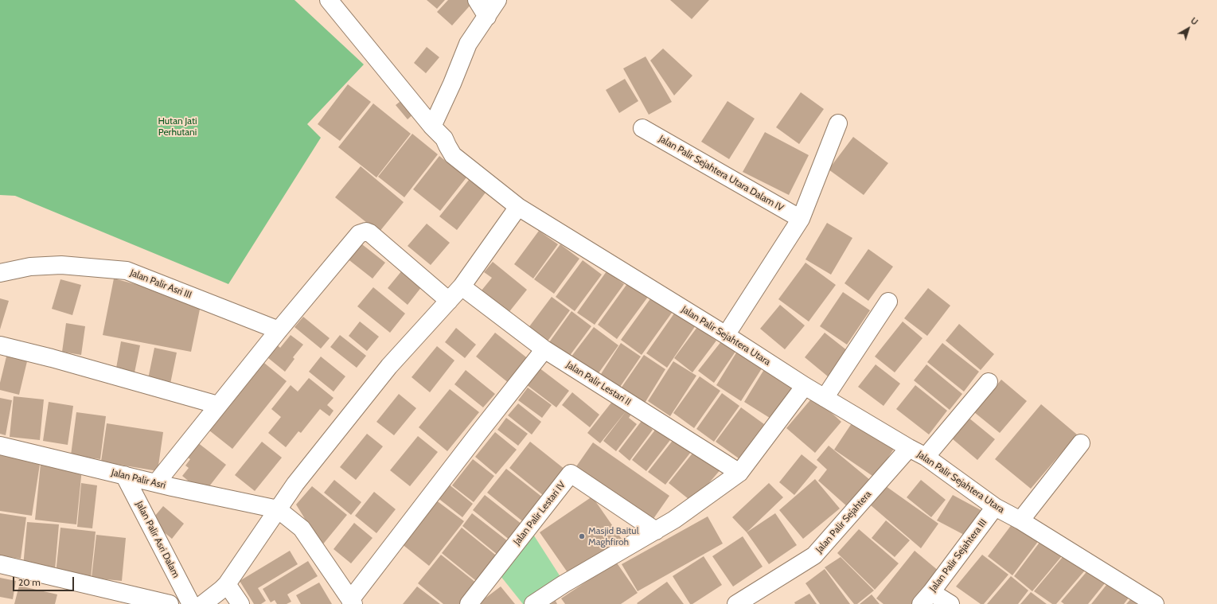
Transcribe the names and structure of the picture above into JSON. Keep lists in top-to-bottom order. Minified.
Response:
{"streets":{"street":["Jalan Palir Sejahtera Utara Dalam IV","Jalan Palir Asri III","Jalan Palir Sejahtera Utara","Jalan Palir Lestari II","Jalan Palir Asri","Jalan Palir Lestari IV","Jalan Palir Sejahtera","Jalan Palir Asri Dalam","Jalan Palir Sejahtera III"]},"crossings":[["Jalan Palir Sejahtera Utara","Jalan Palir Sejahtera"],["Jalan Palir Sejahtera Utara","Jalan Palir Sejahtera III"],["Jalan Palir Asri","Jalan Palir Asri Dalam"]],"parks":["Hutan Jati Perhutani"],"places":["Masjid Baitul Maghfiroh"],"scale_bar":"20 m","north":"top right"}
